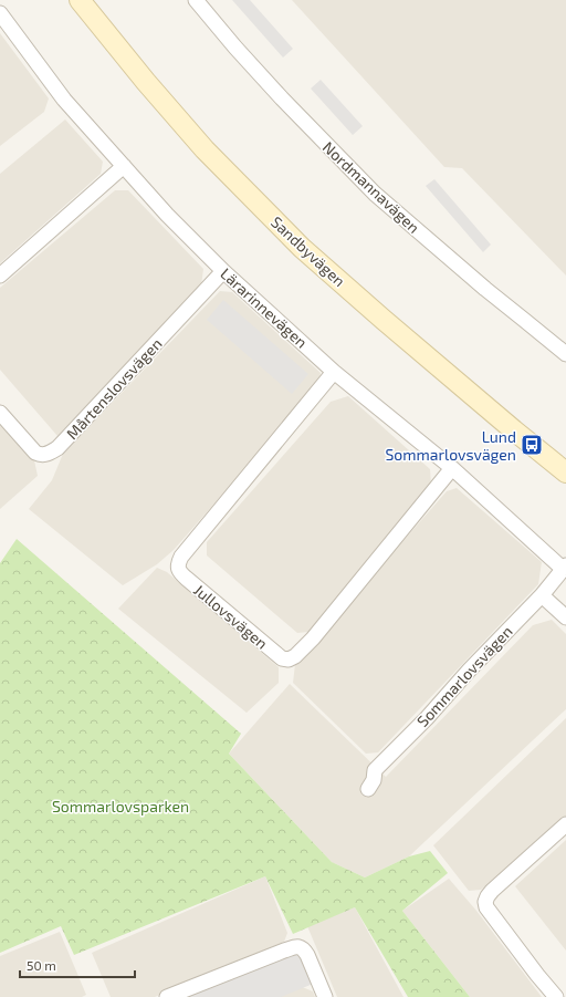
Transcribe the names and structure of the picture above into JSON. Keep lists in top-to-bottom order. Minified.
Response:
{"streets":{"main road":["Sandbyvägen"],"street":["Nordmannavägen","Lärarinnevägen","Mårtenslovsvägen","Jullovsvägen","Sommarlovsvägen"]},"crossings":[["Lärarinnevägen","Mårtenslovsvägen"],["Lärarinnevägen","Jullovsvägen"],["Lärarinnevägen","Sommarlovsvägen"]],"parks":["Sommarlovsparken"],"places":{"bus stop":["Lund Sommarlovsvägen"]},"scale_bar":"50 m"}
